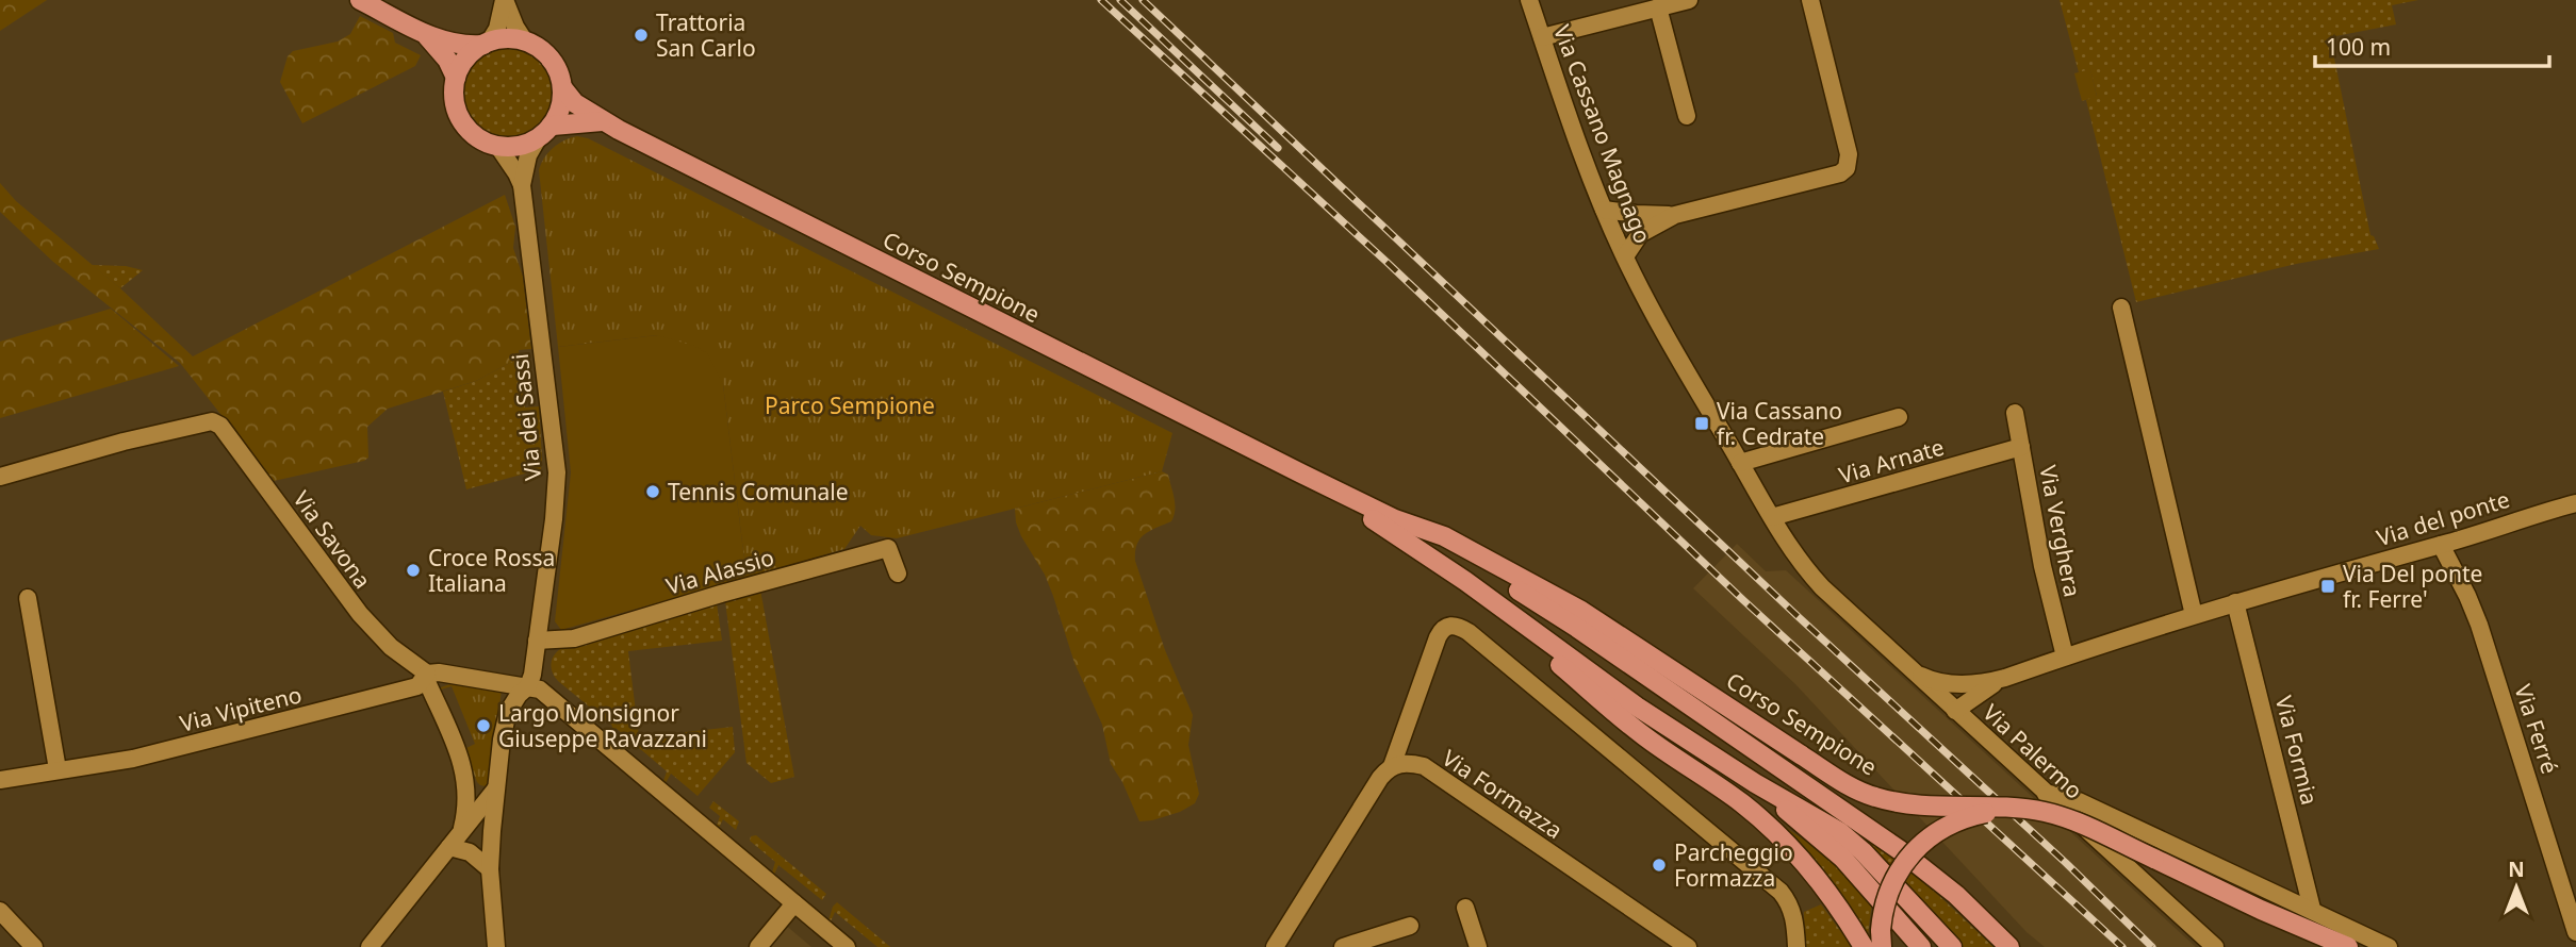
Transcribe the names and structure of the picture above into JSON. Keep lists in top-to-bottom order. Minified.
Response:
{"streets":{"main road":["Corso Sempione"],"street":["Via Cassano Magnago","Via dei Sassi","Via Arnate","Via del ponte","Via Verghera","Via Savona","Via Alassio","Via Vipiteno","Via Ferré","Via Formia","Via Palermo","Via Formazza"]},"crossings":[["Via Cassano Magnago","Via Arnate"],["Via Cassano Magnago","Via Palermo"],["Corso Sempione","Via dei Sassi"],["Via dei Sassi","Via Alassio"],["Via Arnate","Via Verghera"],["Via del ponte","Via Verghera"],["Via del ponte","Via Ferré"],["Via del ponte","Via Formia"],["Via del ponte","Via Palermo"],["Via Savona","Via Vipiteno"]],"parks":["Parco Sempione"],"places":{"other":["Trattoria San Carlo","Tennis Comunale","Croce Rossa Italiana","Largo Monsignor Giuseppe Ravazzani","Parcheggio Formazza"],"transit":["Via Cassano fr. Cedrate","Via Del ponte fr. Ferre'"]},"scale_bar":"100 m","north":"top"}
